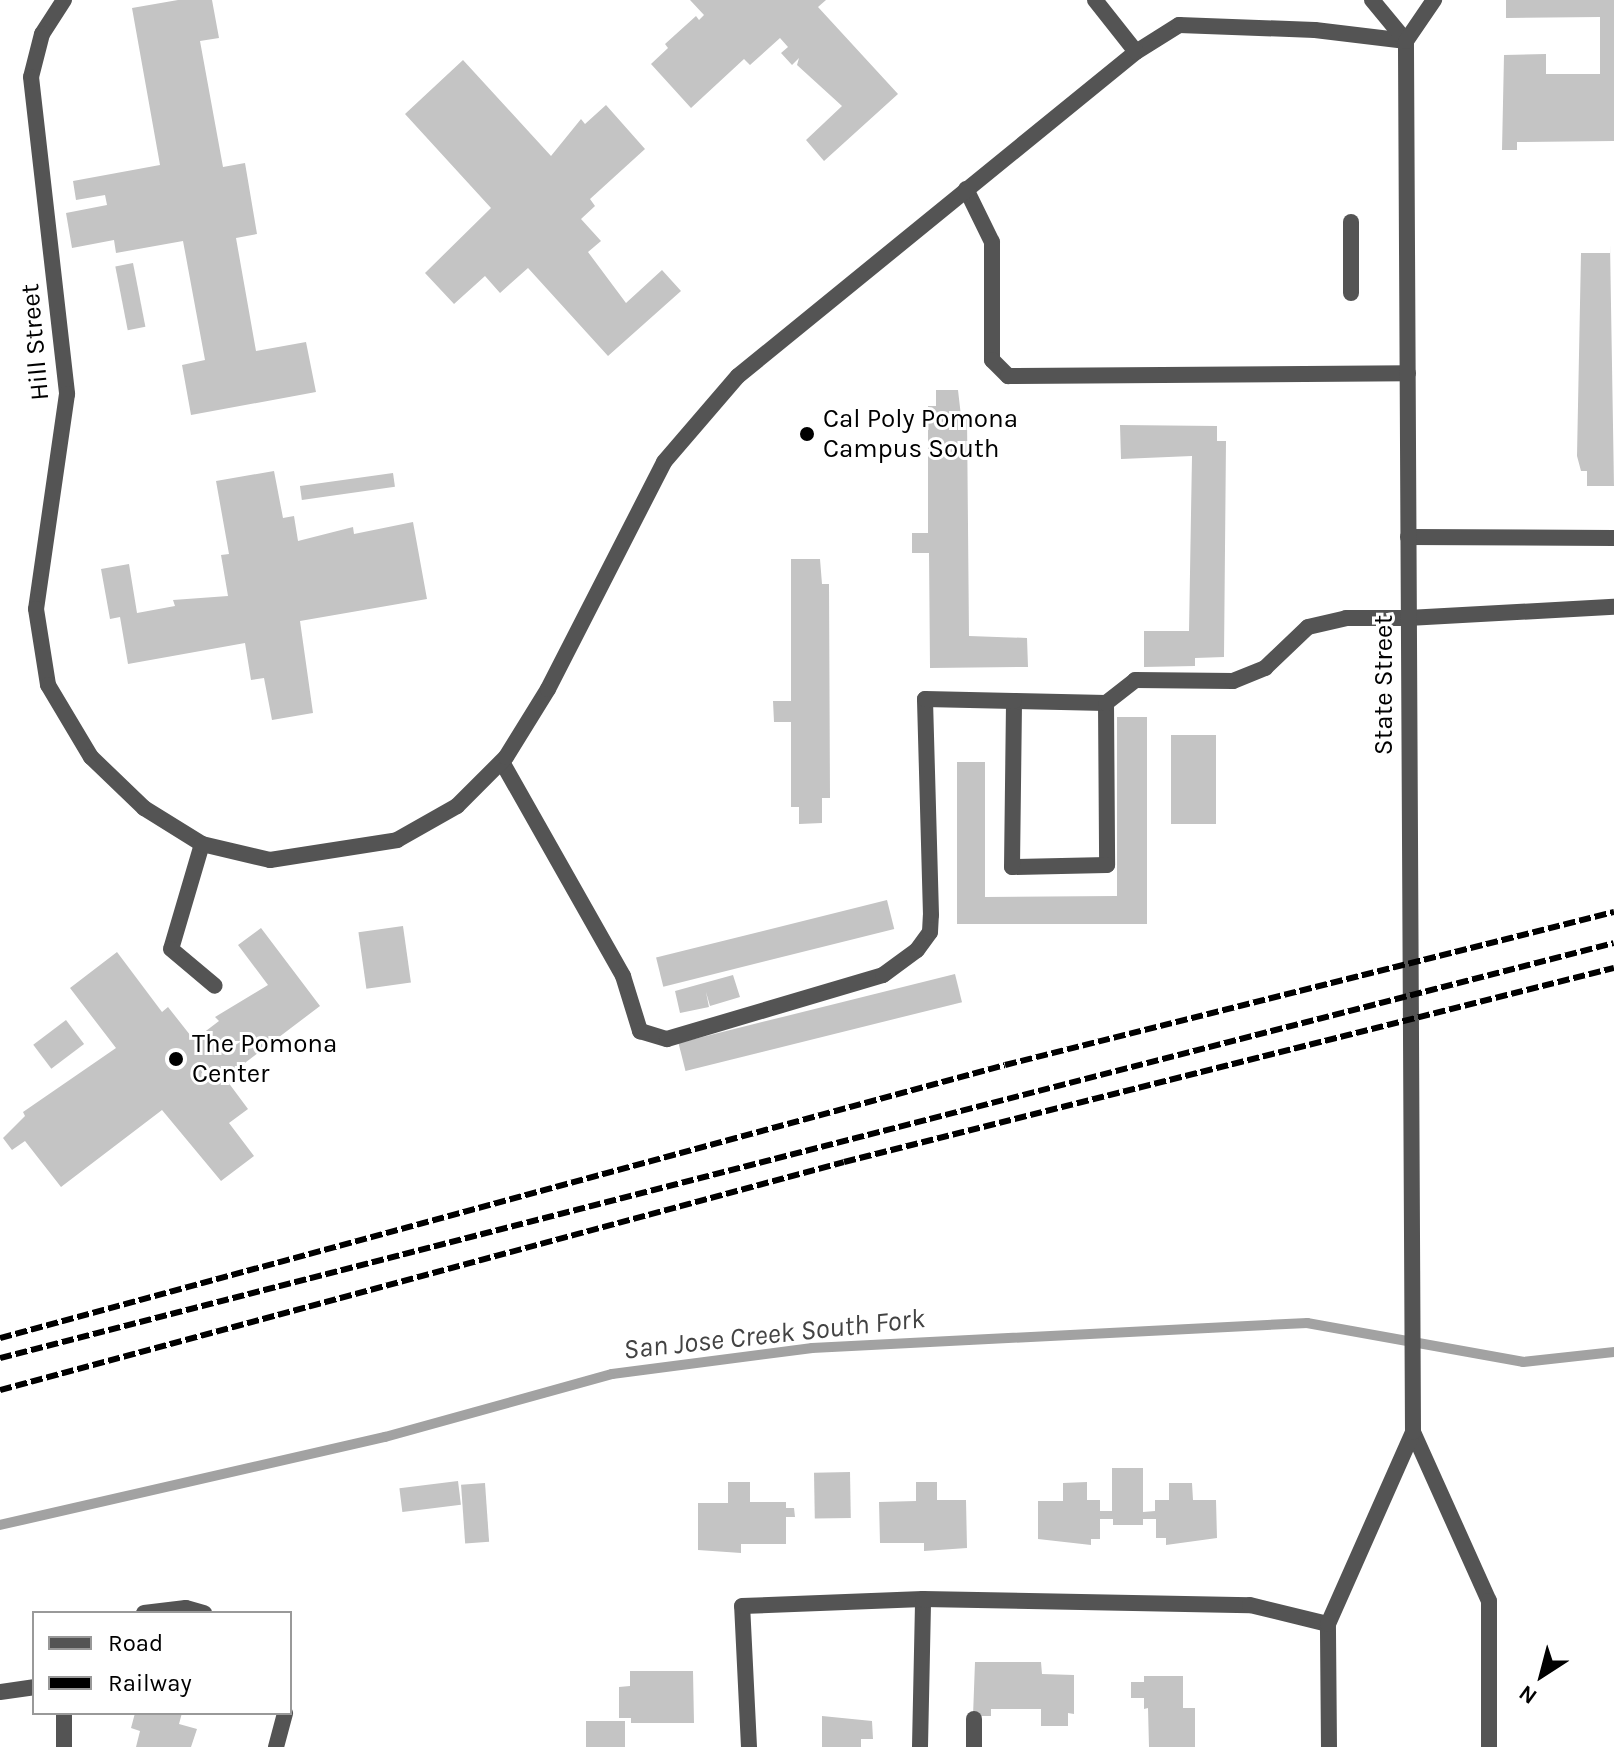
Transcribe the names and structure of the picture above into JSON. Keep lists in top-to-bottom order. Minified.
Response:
{"streets":{"street":["Hill Street","State Street"]},"water":["San Jose Creek South Fork"],"places":["Cal Poly Pomona Campus South","The Pomona Center"],"legend":["Road","Railway"],"north":"bottom left"}
